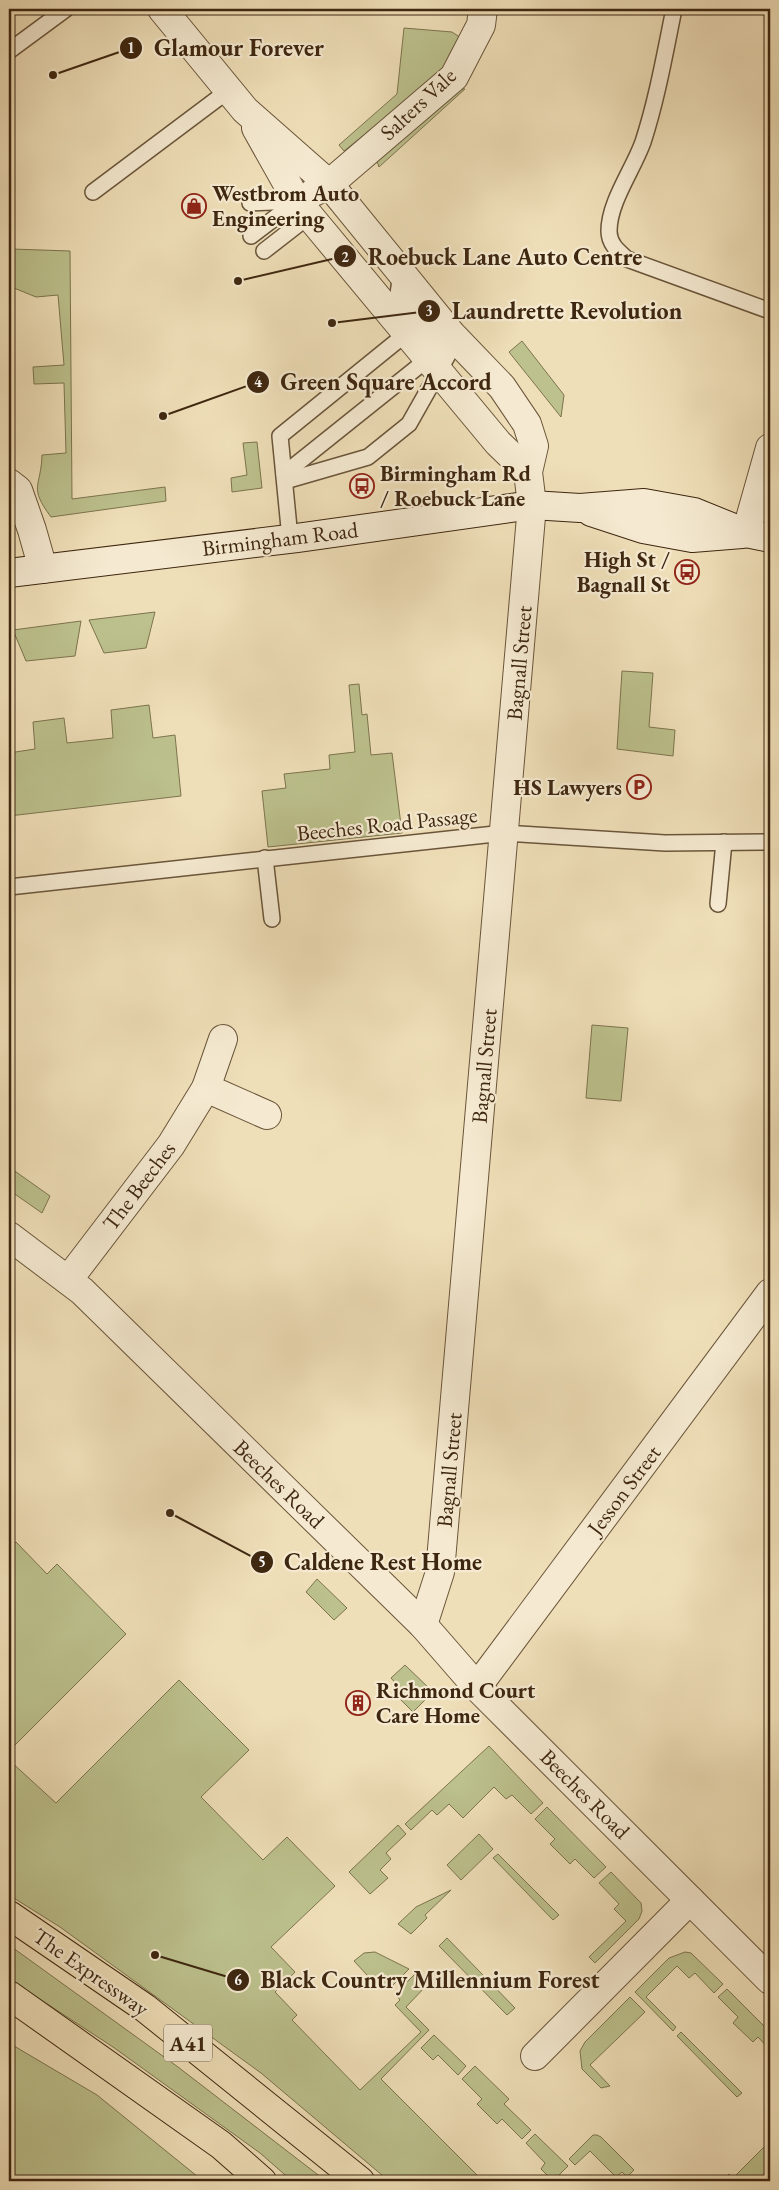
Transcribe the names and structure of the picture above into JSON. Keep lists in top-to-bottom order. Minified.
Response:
{"streets":{"highway":["The Expressway","A41"],"street":["Salters Vale","Birmingham Road","Bagnall Street","The Beeches","Beeches Road","Jesson Street"],"lane":["Beeches Road Passage"]},"crossings":[["Salters Vale","Bagnall Street"],["Birmingham Road","Bagnall Street"],["Bagnall Street","Beeches Road Passage"],["Bagnall Street","Beeches Road"],["The Beeches","Beeches Road"],["Beeches Road","Jesson Street"]],"places":{"other":["Glamour Forever","Roebuck Lane Auto Centre","Laundrette Revolution","Green Square Accord","Caldene Rest Home","Black Country Millennium Forest"],"shop":["Westbrom Auto Engineering"],"bus stop":["Birmingham Rd / Roebuck Lane","High St / Bagnall St"],"parking":["HS Lawyers"],"building":["Richmond Court Care Home"]}}
